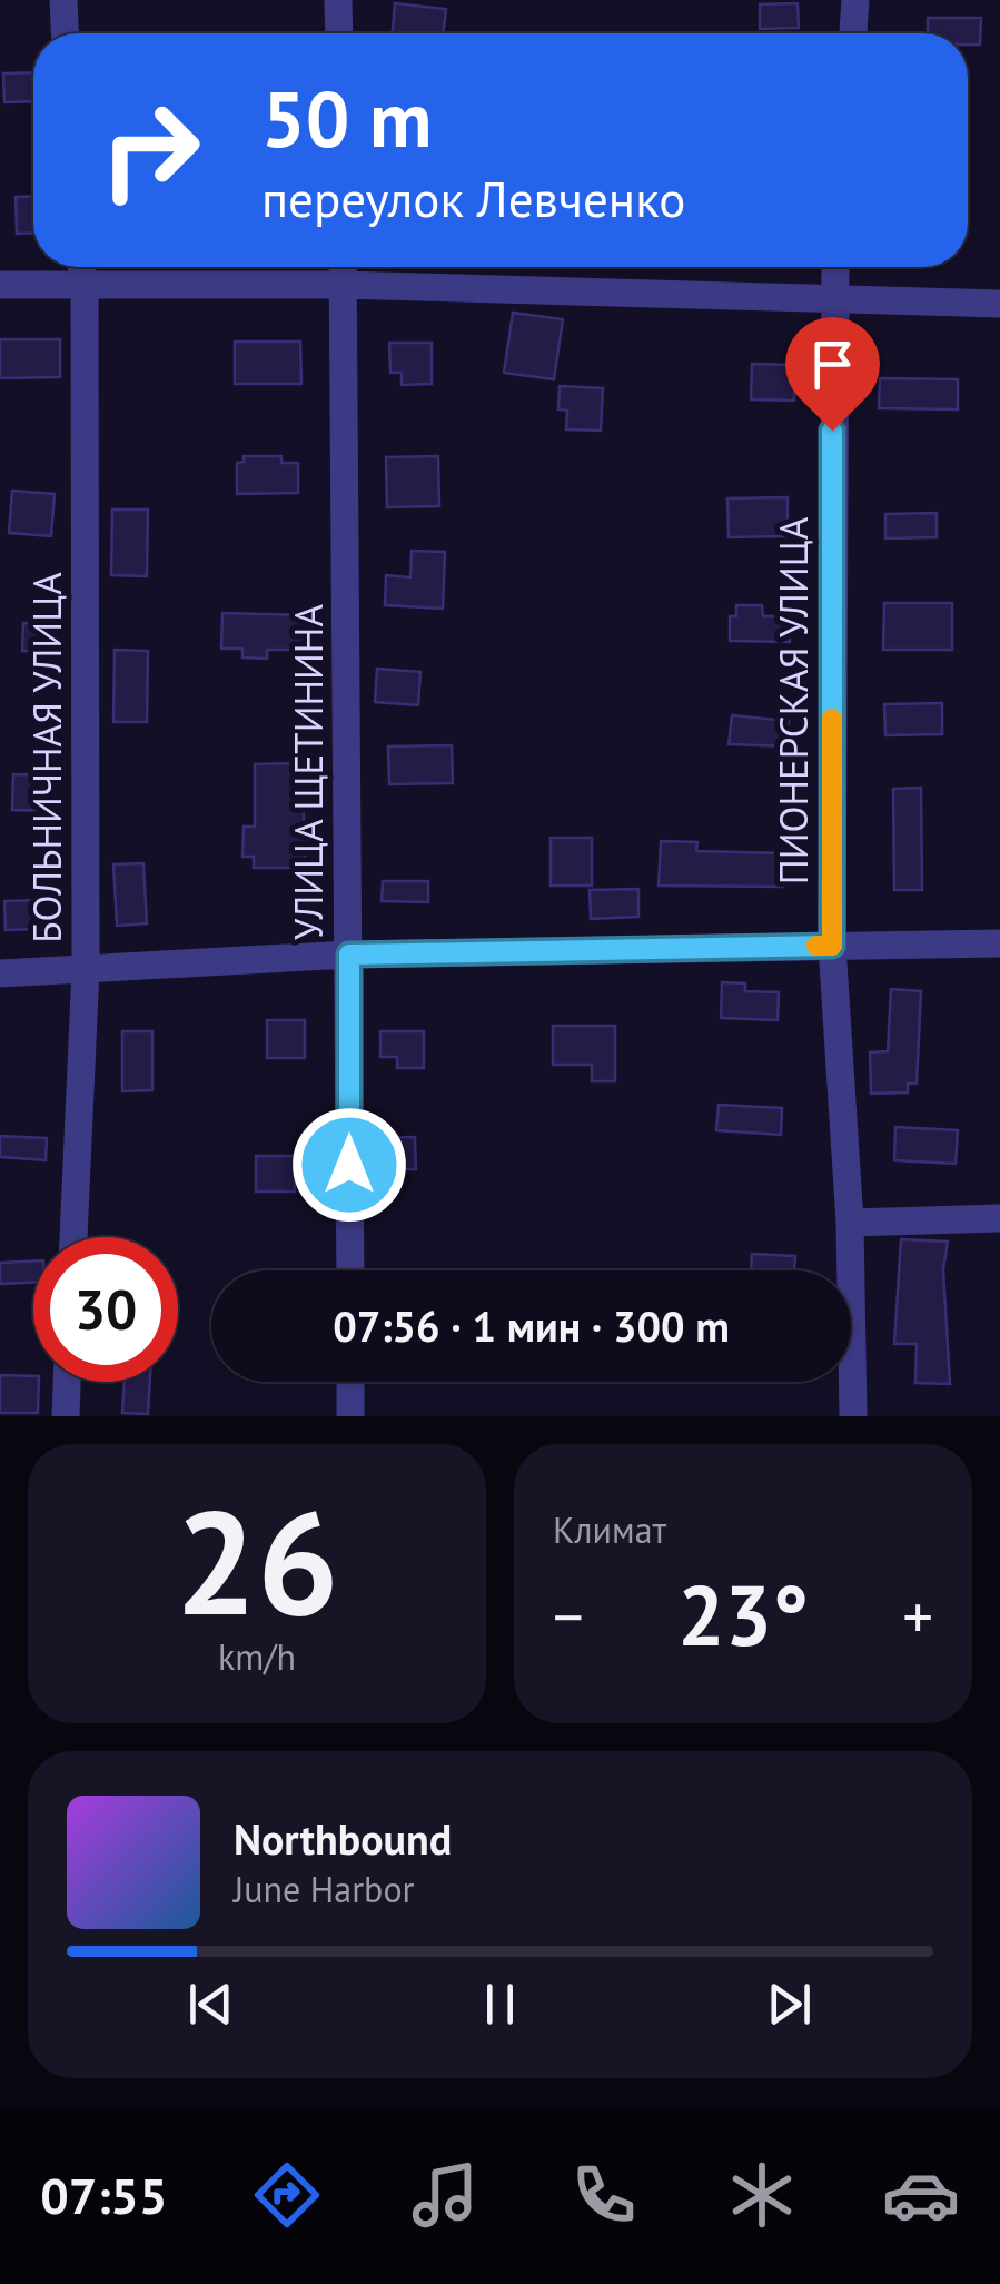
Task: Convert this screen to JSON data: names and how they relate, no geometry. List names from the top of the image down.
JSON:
{
  "streets": {
    "street": ["ПИОНЕРСКАЯ УЛИЦА", "БОЛЬНИЧНАЯ УЛИЦА", "УЛИЦА ЩЕТИНИНА"]
  },
  "page": {
    "turn": ["50 m", "переулок Левченко"],
    "limit": "30",
    "trip": "07:56 · 1 мин · 300 m",
    "tile": [
      ["26", "km/h"],
      "Климат"
    ],
    "heat": ["−", "23°", "+"],
    "song": ["Northbound", "June Harbor"],
    "tabs": "07:55"
  }
}
